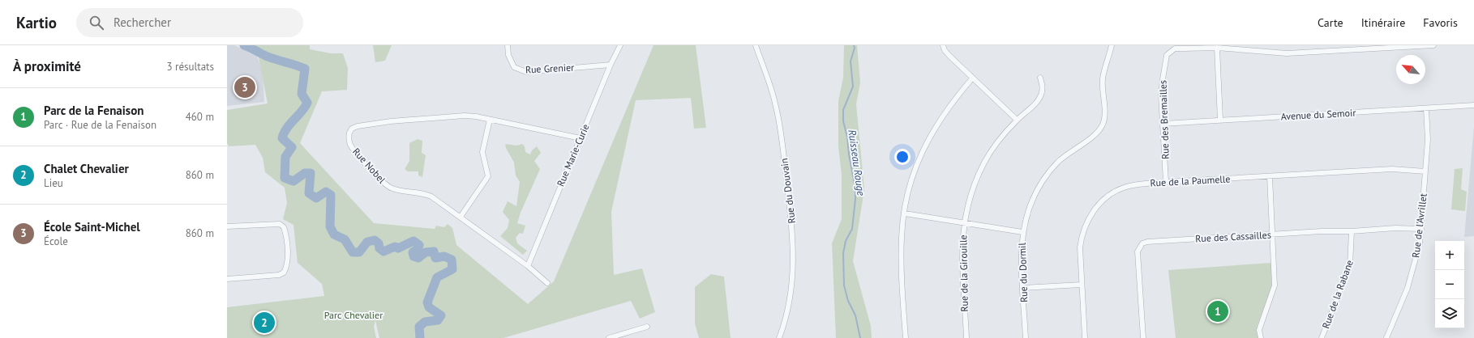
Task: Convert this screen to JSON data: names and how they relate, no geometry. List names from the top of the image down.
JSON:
{
  "streets": {
    "street": [
      "Rue Grenier",
      "Avenue du Semoir",
      "Rue des Bremailles",
      "Rue Marie-Curie",
      "Rue Nobel",
      "Rue de la Paumelle",
      "Rue du Douvain",
      "Rue de l'Avrillet",
      "Rue des Cassailles",
      "Rue du Dormil",
      "Rue de la Girouille",
      "Rue de la Rabane"
    ]
  },
  "crossings": [
    ["Rue Grenier", "Rue Marie-Curie"],
    ["Avenue du Semoir", "Rue des Bremailles"],
    ["Avenue du Semoir", "Rue de l'Avrillet"],
    ["Rue des Bremailles", "Rue de la Paumelle"],
    ["Rue Marie-Curie", "Rue Nobel"],
    ["Rue de la Paumelle", "Rue de l'Avrillet"],
    ["Rue de l'Avrillet", "Rue des Cassailles"],
    ["Rue des Cassailles", "Rue de la Rabane"]
  ],
  "water": ["Ruisseau Rouge"],
  "parks": ["Parc Chevalier"],
  "north": "top left",
  "page": {
    "header": "Kartio",
    "search": "Rechercher",
    "nav": ["Carte", "Itinéraire", "Favoris"],
    "heading": ["À proximité", "3 résultats"],
    "pins": ["3", "1", "2"],
    "list": [
      {
        "mark": "1",
        "name": "Parc de la Fenaison",
        "note": "Parc · Rue de la Fenaison",
        "value": "460 m"
      },
      {
        "mark": "2",
        "name": "Chalet Chevalier",
        "note": "Lieu",
        "value": "860 m"
      },
      {
        "mark": "3",
        "name": "École Saint-Michel",
        "note": "École",
        "value": "860 m"
      }
    ],
    "map_buttons": ["+", "−"]
  }
}
